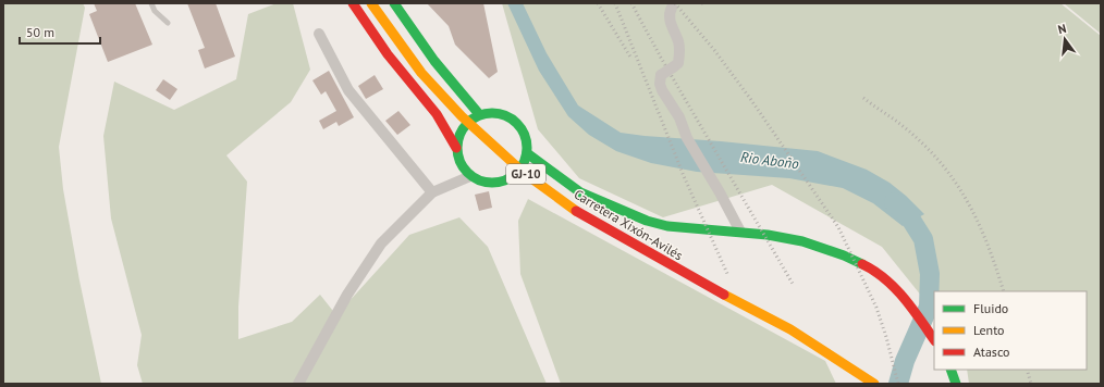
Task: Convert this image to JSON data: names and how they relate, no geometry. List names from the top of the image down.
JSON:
{
  "streets": {
    "main road": ["GJ-10", "Carretera Xixón-Avilés"]
  },
  "water": ["Rio Aboño"],
  "legend": ["Fluido", "Lento", "Atasco"],
  "scale_bar": "50 m",
  "north": "top"
}
